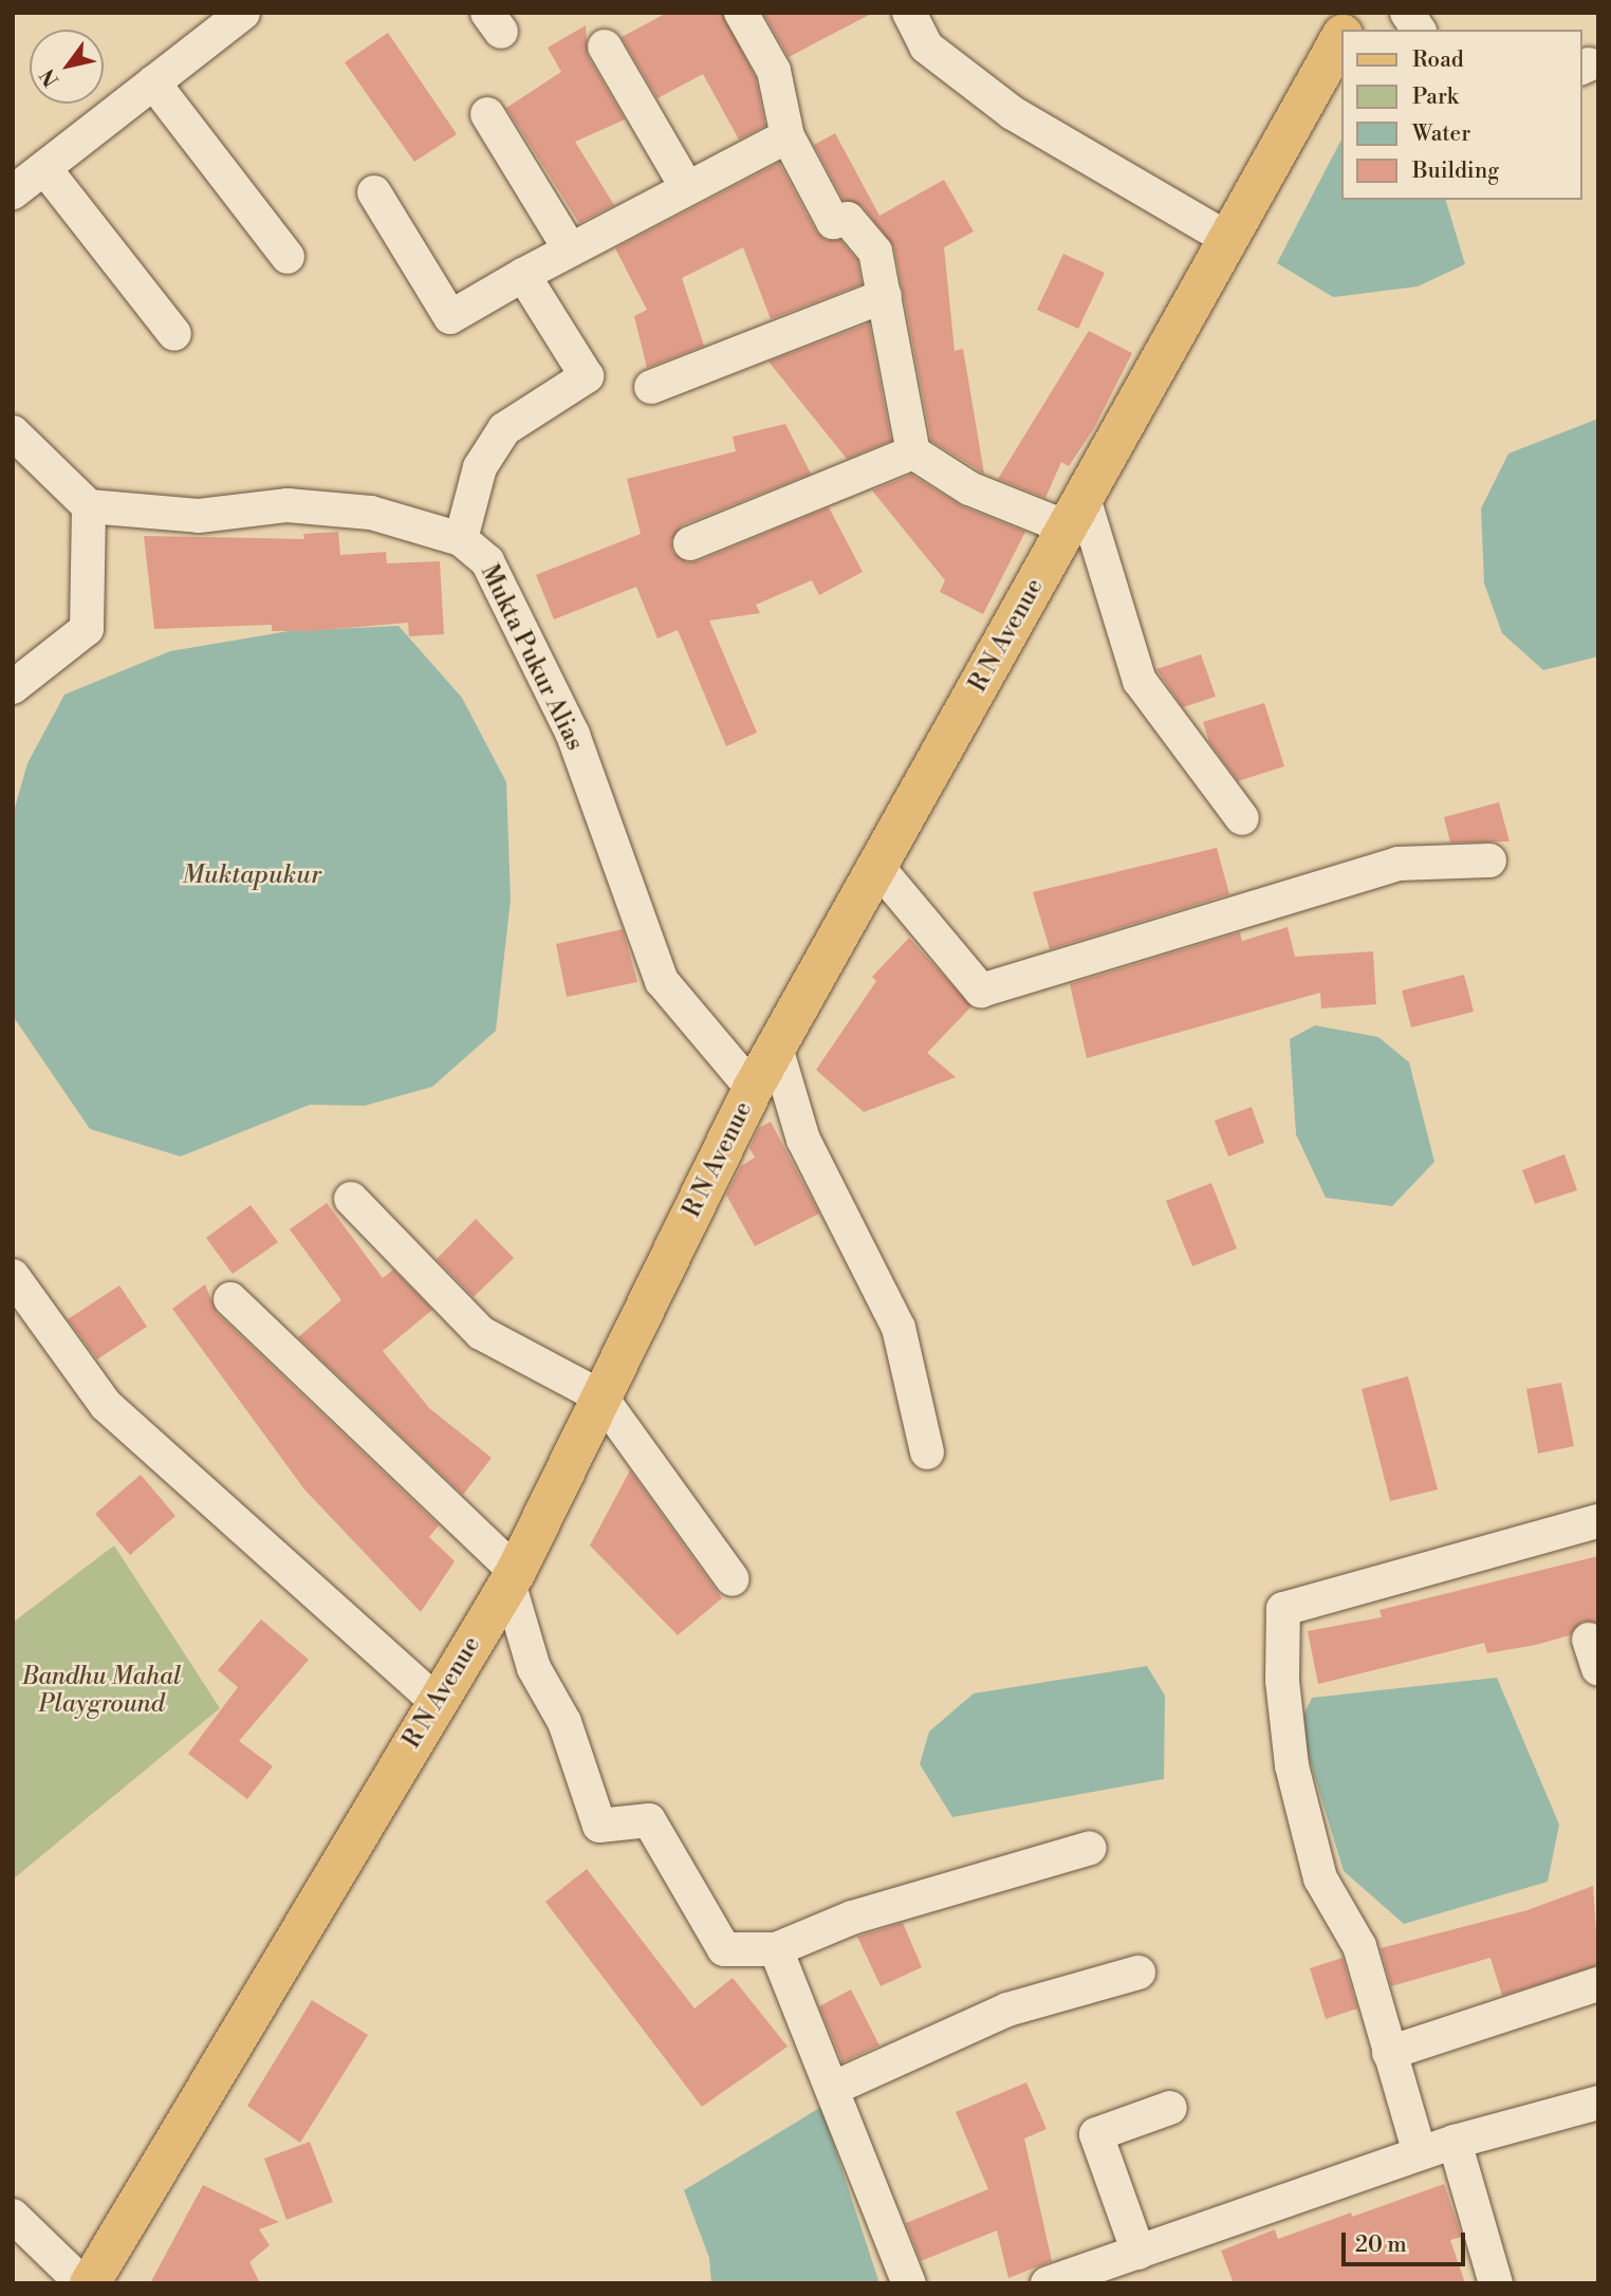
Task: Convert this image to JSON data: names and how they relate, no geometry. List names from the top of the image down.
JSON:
{
  "streets": {
    "main road": ["R N Avenue"],
    "street": ["Mukta Pukur Alias"]
  },
  "crossings": [
    ["R N Avenue", "Mukta Pukur Alias"]
  ],
  "water": ["Muktapukur"],
  "parks": ["Bandhu Mahal Playground"],
  "legend": [
    "Road",
    "Park",
    "Water",
    "Building"
  ],
  "scale_bar": "20 m",
  "north": "bottom left"
}
